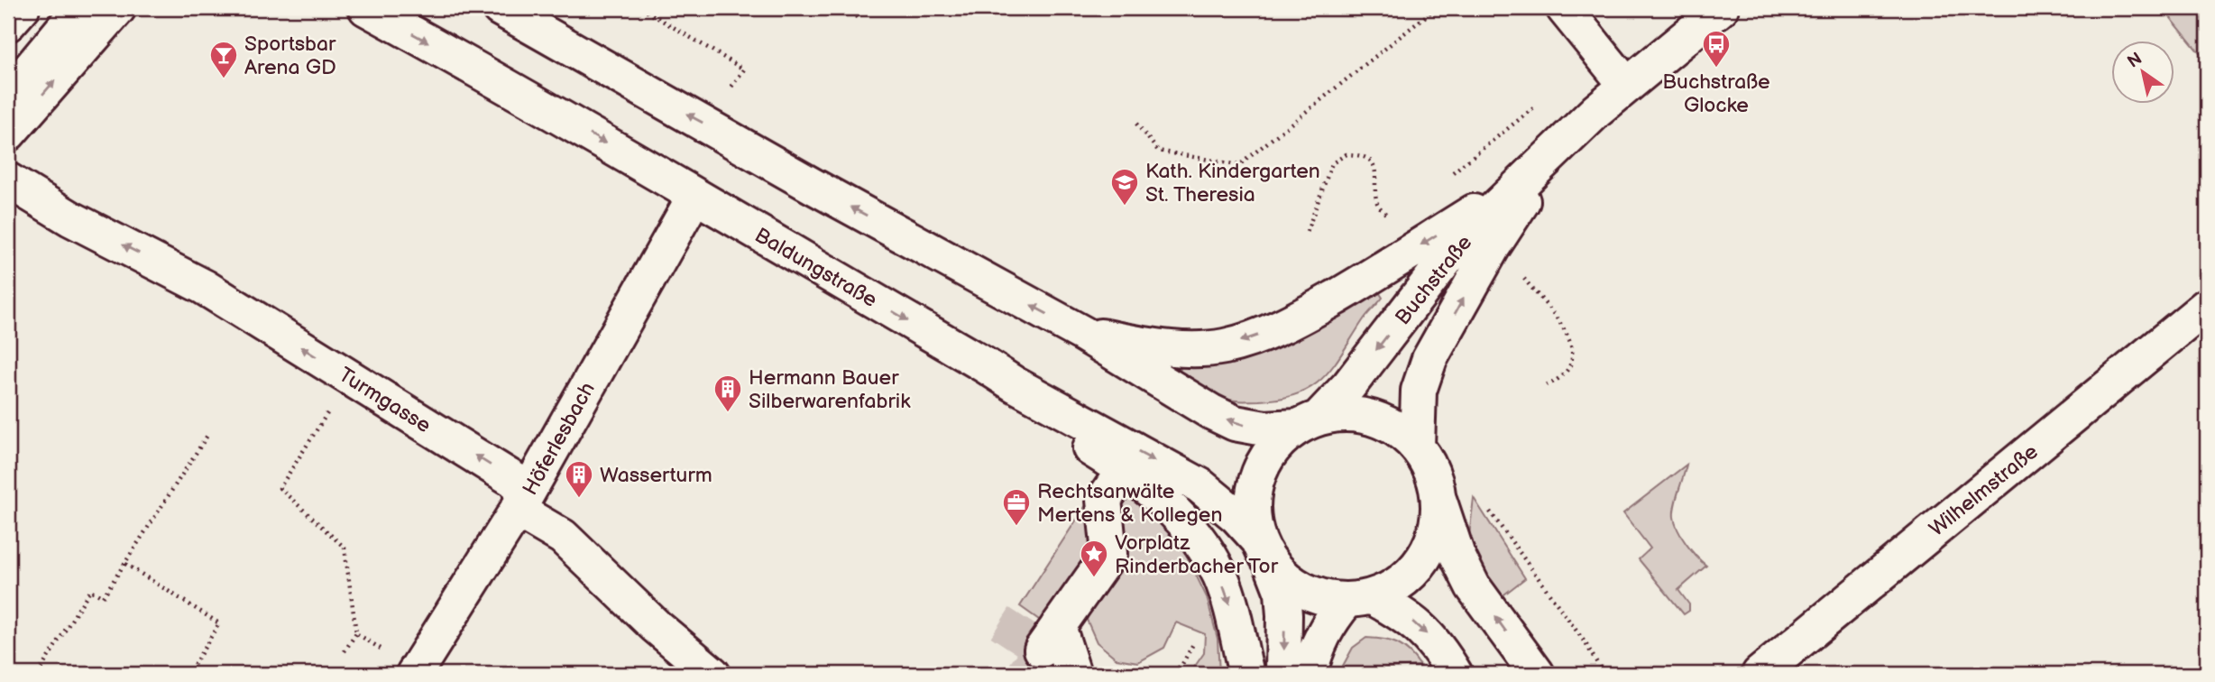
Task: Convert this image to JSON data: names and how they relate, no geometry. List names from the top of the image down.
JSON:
{
  "streets": {
    "street": [
      "Baldungstraße",
      "Buchstraße",
      "Turmgasse",
      "Höferlesbach",
      "Wilhelmstraße"
    ]
  },
  "crossings": [
    ["Baldungstraße", "Buchstraße"],
    ["Baldungstraße", "Höferlesbach"],
    ["Turmgasse", "Höferlesbach"]
  ],
  "one_way": ["Turmgasse"],
  "places": {
    "bus stop": ["Buchstraße Glocke"],
    "bar": ["Sportsbar Arena GD"],
    "school or university": ["Kath. Kindergarten St. Theresia"],
    "building": ["Hermann Bauer Silberwarenfabrik", "Wasserturm"],
    "office": ["Rechtsanwälte Mertens & Kollegen"],
    "place": ["Vorplatz Rinderbacher Tor"]
  },
  "north": "top left"
}
